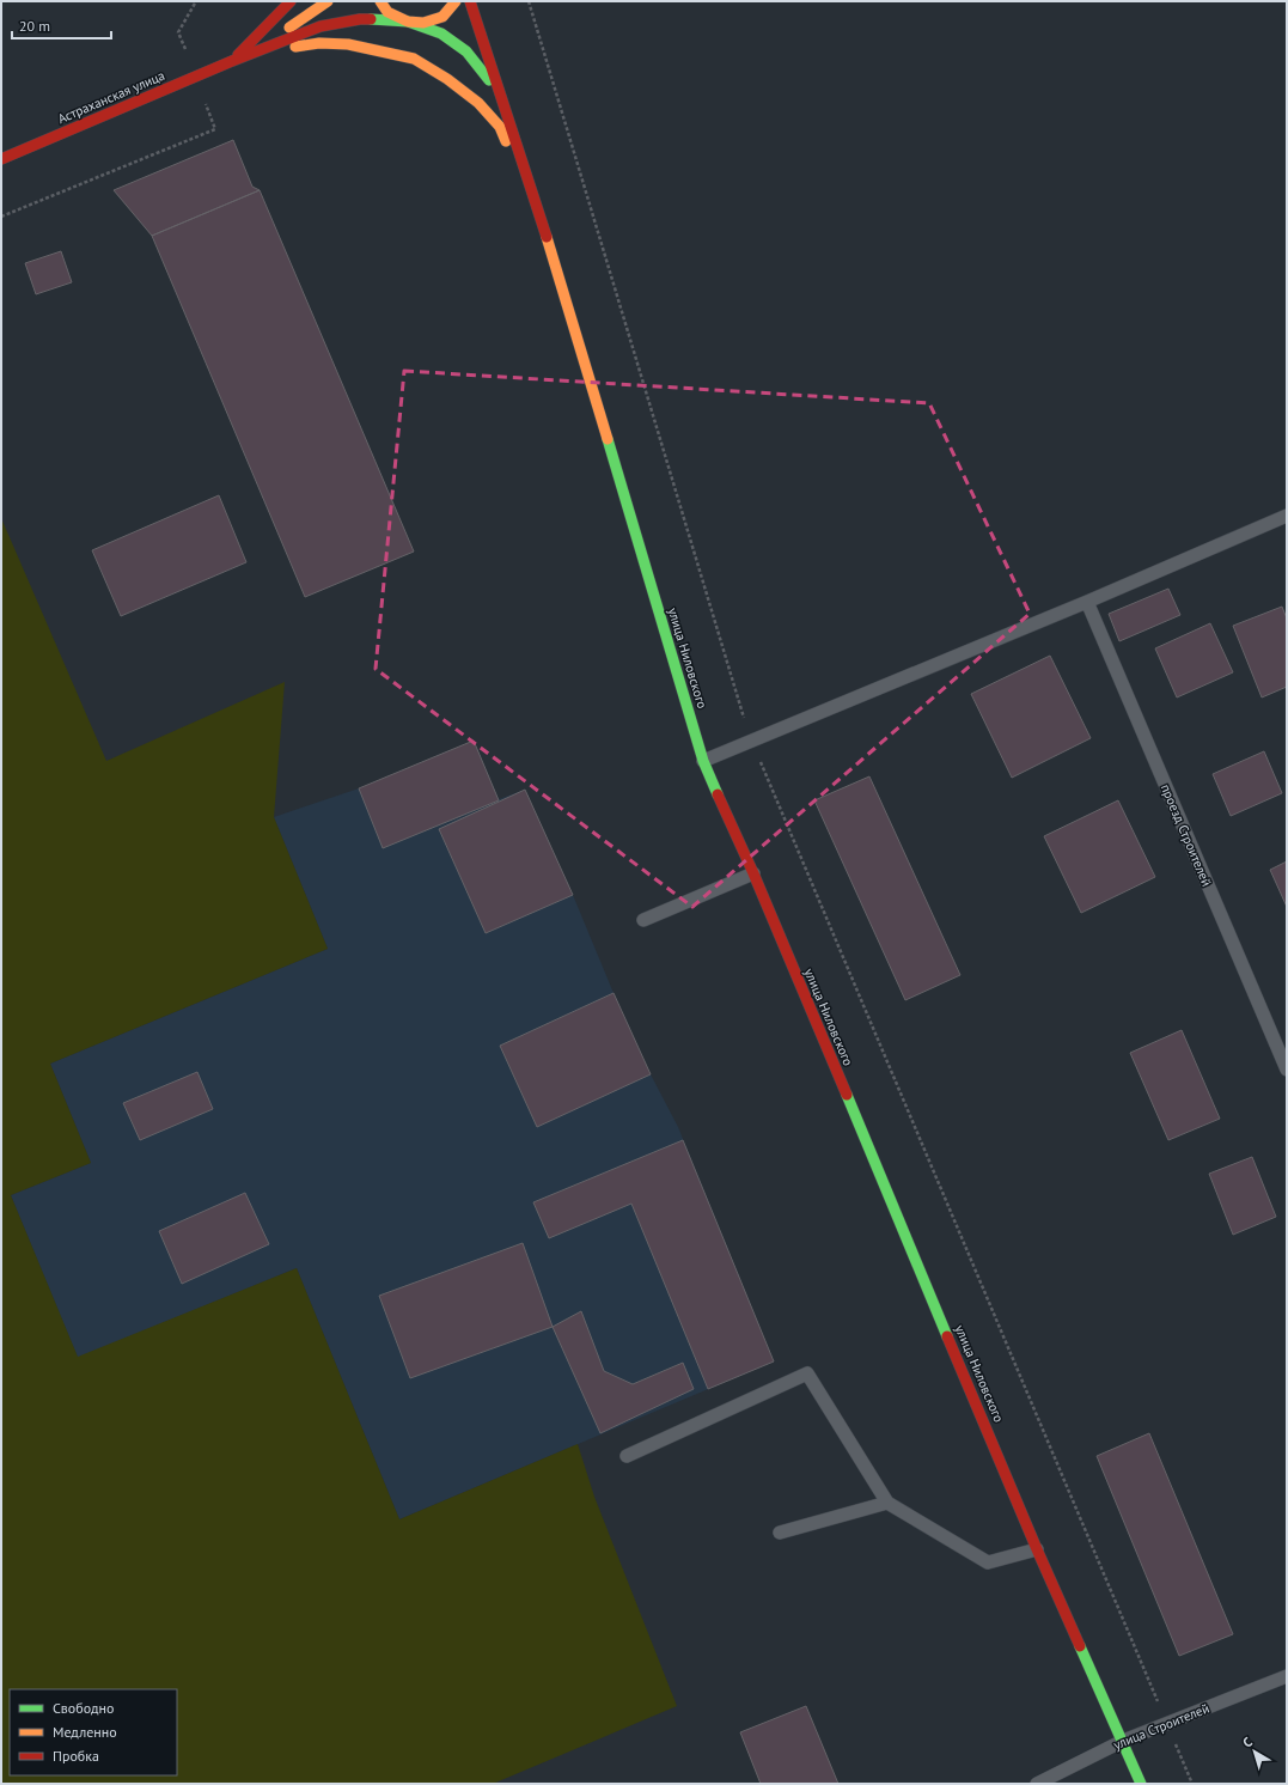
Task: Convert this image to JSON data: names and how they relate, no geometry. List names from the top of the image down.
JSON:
{
  "streets": {
    "street": ["Астраханская улица", "улица Ниловского"],
    "lane": ["проезд Строителей", "улица Строителей"]
  },
  "crossings": [
    ["улица Ниловского", "улица Строителей"]
  ],
  "legend": ["Свободно", "Медленно", "Пробка"],
  "scale_bar": "20 m",
  "north": "top left"
}
